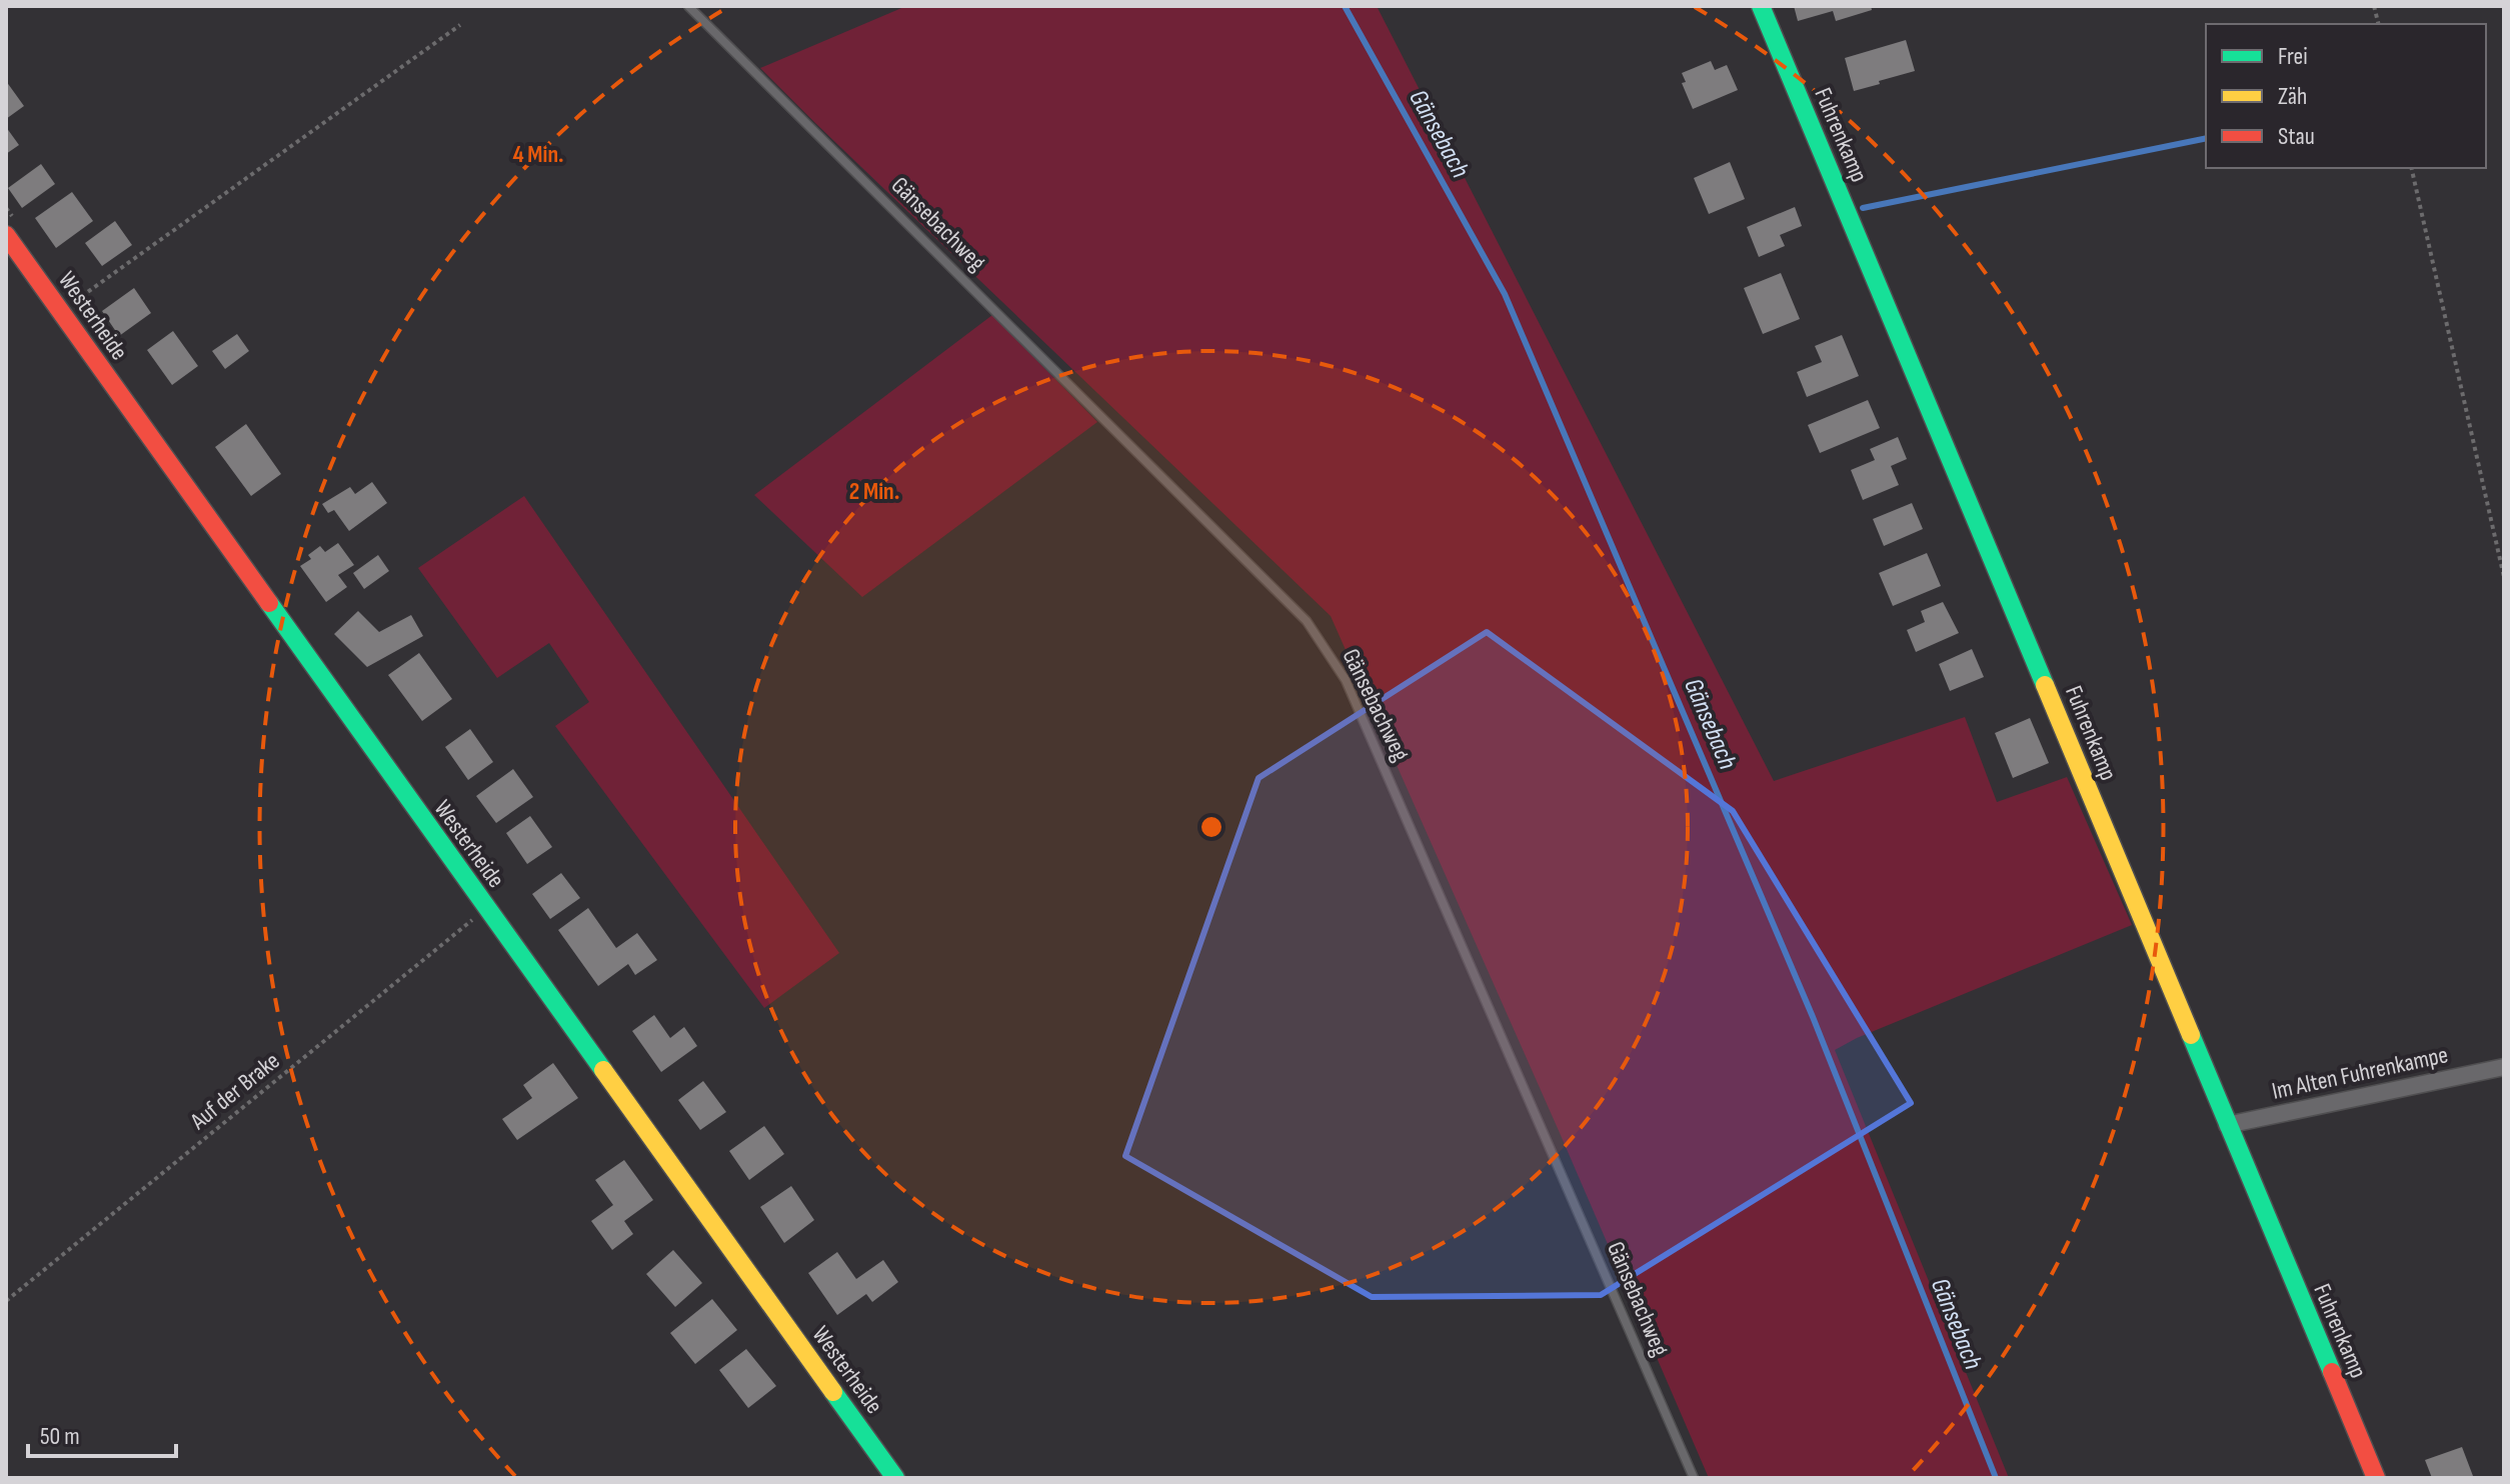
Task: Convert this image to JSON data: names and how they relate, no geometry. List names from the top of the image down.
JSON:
{
  "streets": {
    "street": ["Fuhrenkamp", "Westerheide", "Im Alten Fuhrenkampe"],
    "lane": ["Gänsebachweg"],
    "path": ["Auf der Brake"]
  },
  "crossings": [
    ["Fuhrenkamp", "Im Alten Fuhrenkampe"],
    ["Westerheide", "Auf der Brake"]
  ],
  "water": ["Gänsebach"],
  "legend": ["Frei", "Zäh", "Stau"],
  "scale_bar": "50 m",
  "rings": ["4 Min.", "2 Min."]
}
